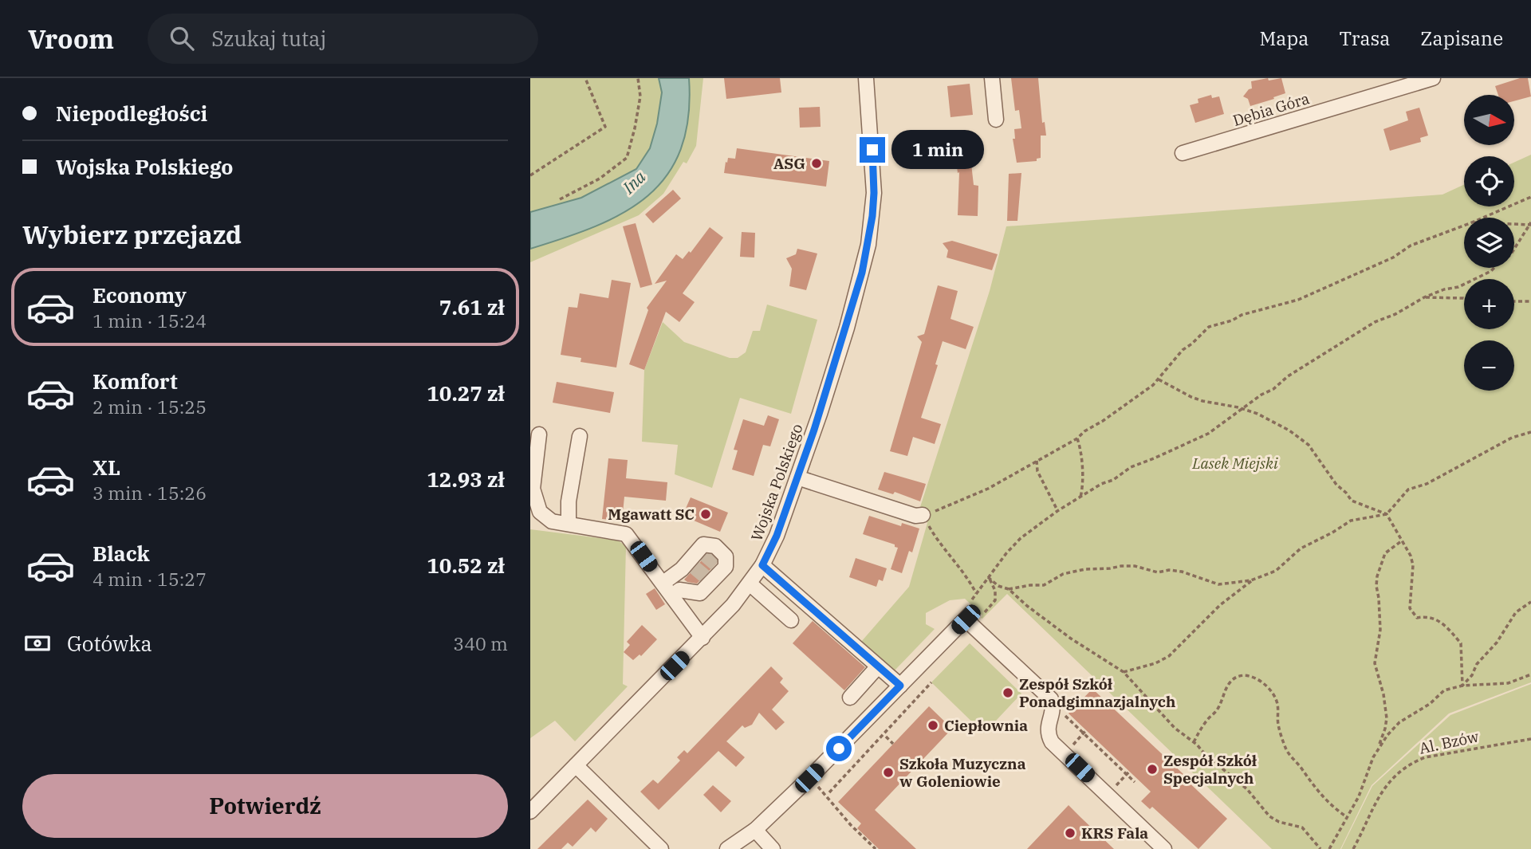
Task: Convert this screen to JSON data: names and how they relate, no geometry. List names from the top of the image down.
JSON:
{
  "streets": {
    "street": ["Dębia Góra", "Wojska Polskiego"],
    "path": ["Al. Bzów"]
  },
  "water": ["Ina"],
  "parks": ["Lasek Miejski"],
  "places": [
    "ASG",
    "Mgawatt SC",
    "Zespół Szkół Ponadgimnazjalnych",
    "Ciepłownia",
    "Zespół Szkół Specjalnych",
    "Szkoła Muzyczna w Goleniowie",
    "KRS Fala"
  ],
  "north": "right",
  "page": {
    "header": "Vroom",
    "search": "Szukaj tutaj",
    "nav": ["Mapa", "Trasa", "Zapisane"],
    "banner": ["Niepodległości", "Wojska Polskiego"],
    "map_buttons": ["+", "−"],
    "bubble": "1 min",
    "heading": "Wybierz przejazd",
    "list": [
      {
        "name": "Economy",
        "note": "1 min · 15:24",
        "value": "7.61 zł"
      },
      {
        "name": "Komfort",
        "note": "2 min · 15:25",
        "value": "10.27 zł"
      },
      {
        "name": "XL",
        "note": "3 min · 15:26",
        "value": "12.93 zł"
      },
      {
        "name": "Black",
        "note": "4 min · 15:27",
        "value": "10.52 zł"
      }
    ],
    "pay": ["Gotówka", "340 m"],
    "buttons": "Potwierdź"
  }
}
